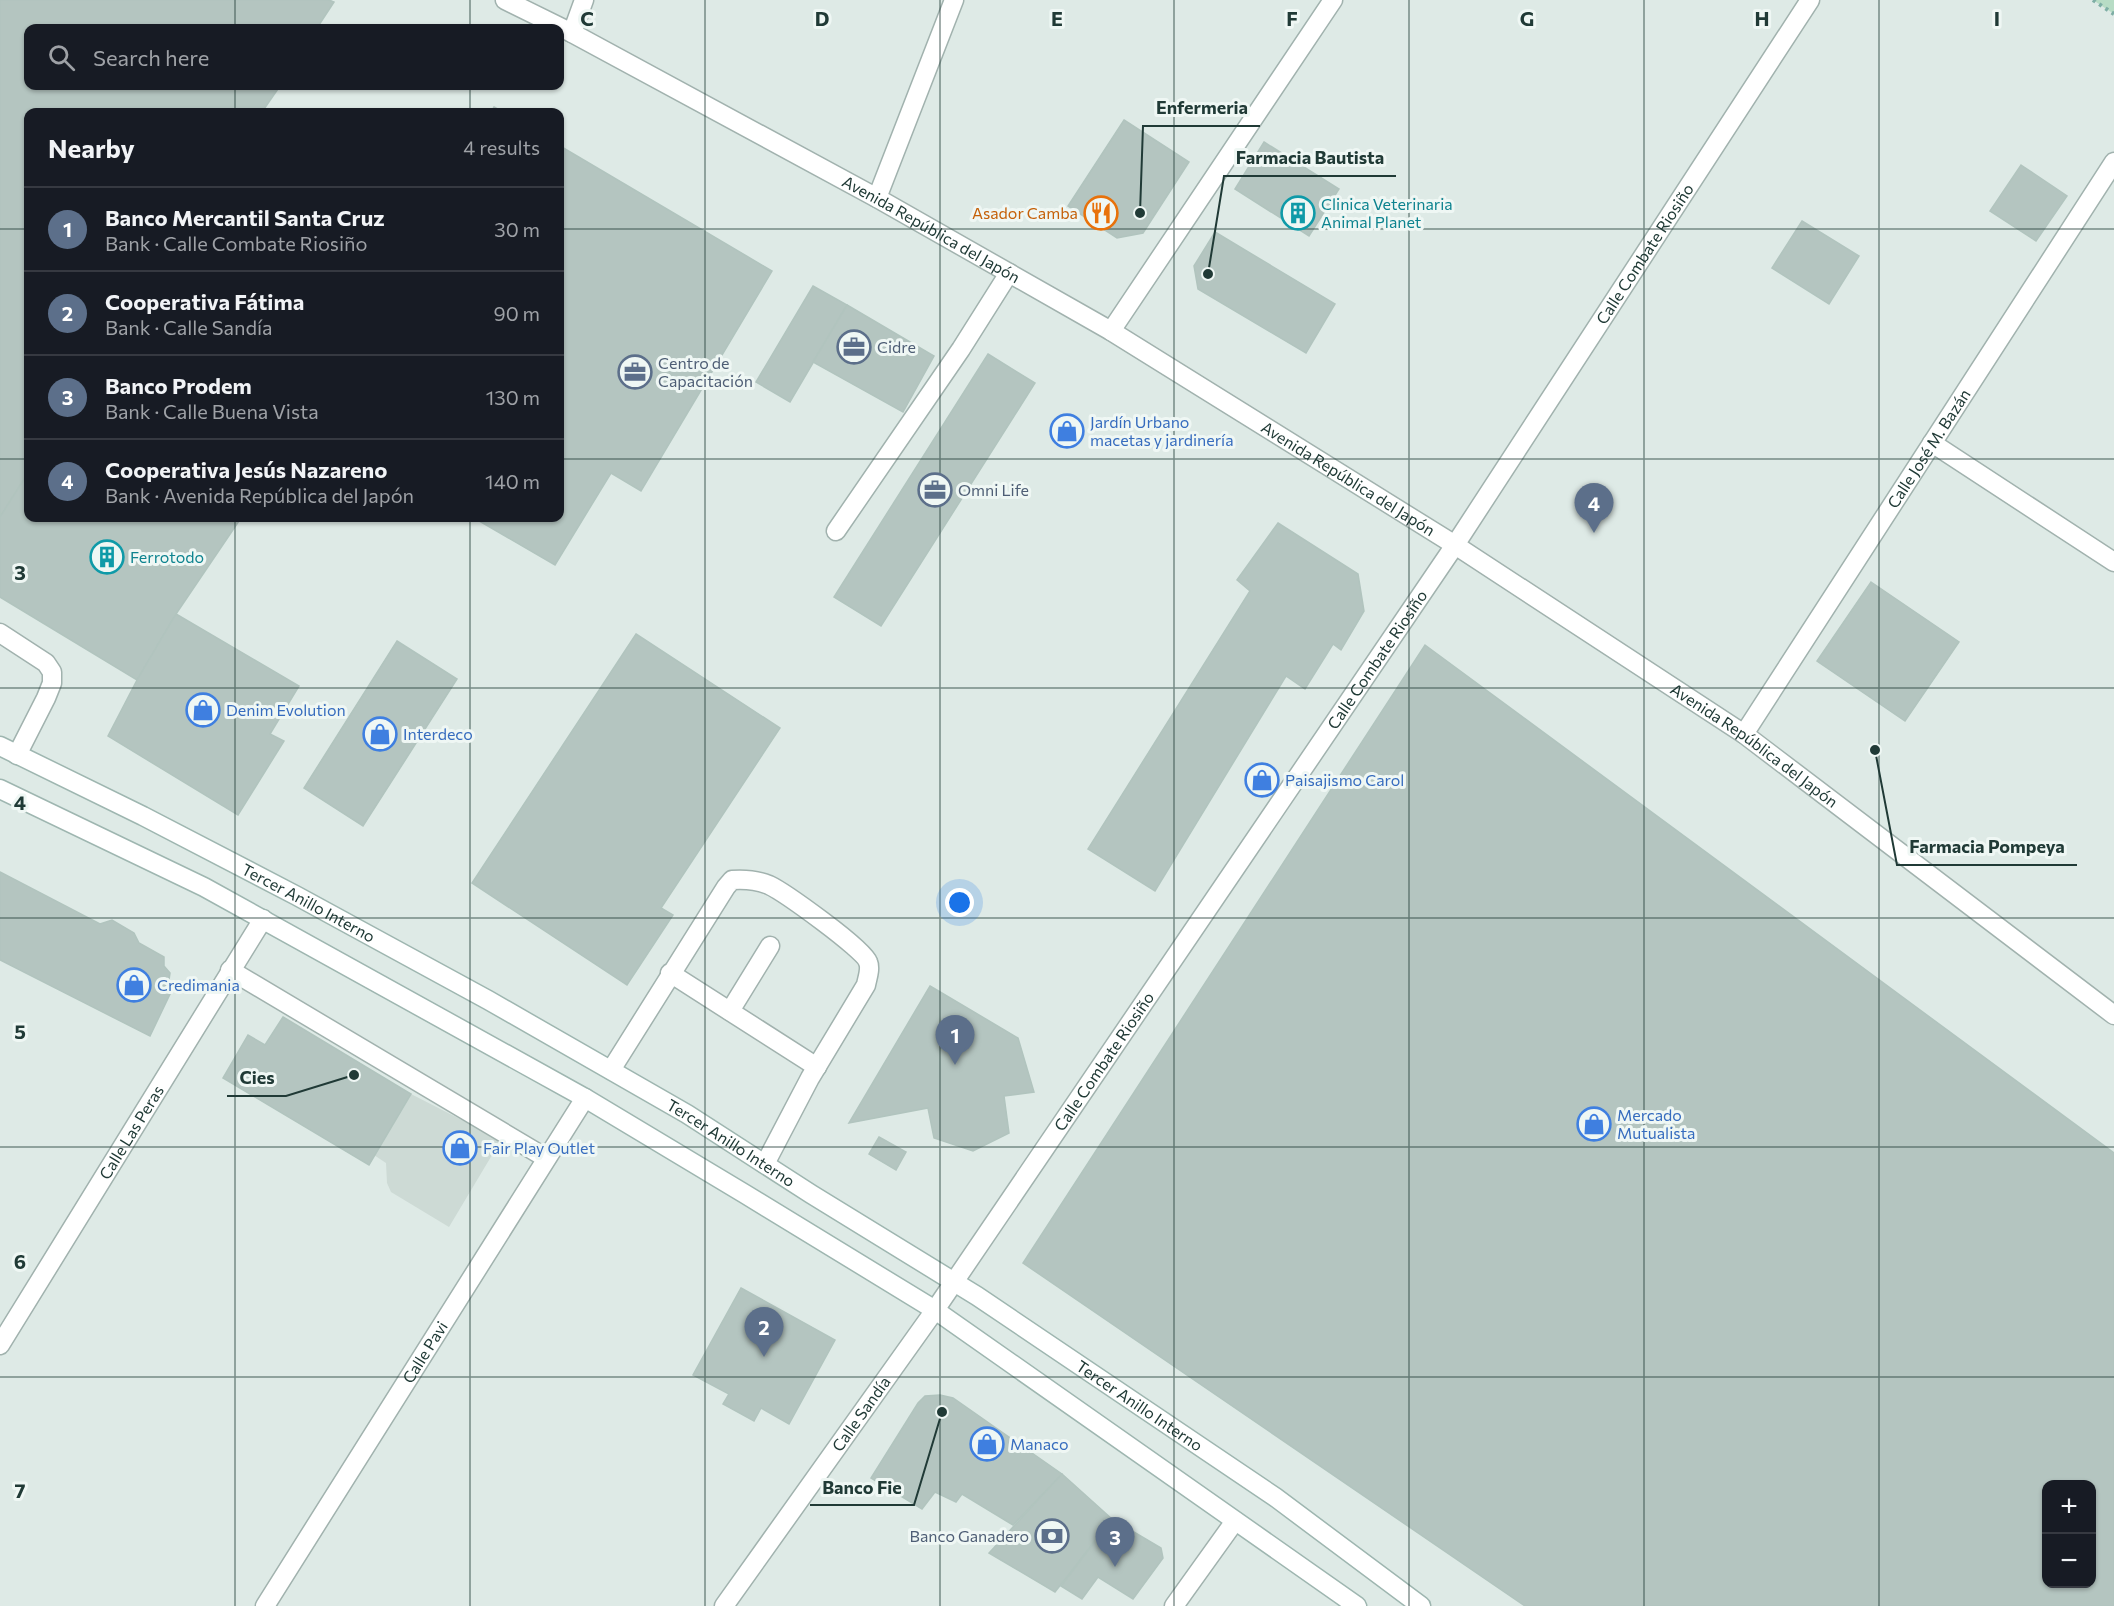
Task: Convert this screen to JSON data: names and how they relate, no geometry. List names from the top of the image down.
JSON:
{
  "streets": {
    "street": [
      "Avenida República del Japón",
      "Calle Combate Riosiño",
      "Calle José M. Bazán",
      "Tercer Anillo Interno",
      "Calle Las Peras",
      "Calle Pavi",
      "Calle Sandía"
    ]
  },
  "crossings": [
    ["Avenida República del Japón", "Calle Combate Riosiño"],
    ["Avenida República del Japón", "Calle José M. Bazán"],
    ["Calle Combate Riosiño", "Tercer Anillo Interno"],
    ["Calle Combate Riosiño", "Calle Sandía"]
  ],
  "places": {
    "restaurant": ["Asador Camba"],
    "other": [
      "Enfermeria",
      "Farmacia Bautista",
      "Farmacia Pompeya",
      "Cies",
      "Banco Fie"
    ],
    "building": ["Clinica Veterinaria Animal Planet", "Ferrotodo"],
    "office": ["Cidre", "Centro de Capacitación", "Omni Life"],
    "shop": [
      "Jardín Urbano macetas y jardinería",
      "Denim Evolution",
      "Interdeco",
      "Paisajismo Carol",
      "Credimania",
      "Mercado Mutualista",
      "Fair Play Outlet",
      "Manaco"
    ],
    "bank": ["Banco Ganadero"]
  },
  "page": {
    "search": "Search here",
    "heading": ["Nearby", "4 results"],
    "list": [
      {
        "mark": "1",
        "name": "Banco Mercantil Santa Cruz",
        "note": "Bank · Calle Combate Riosiño",
        "value": "30 m"
      },
      {
        "mark": "2",
        "name": "Cooperativa Fátima",
        "note": "Bank · Calle Sandía",
        "value": "90 m"
      },
      {
        "mark": "3",
        "name": "Banco Prodem",
        "note": "Bank · Calle Buena Vista",
        "value": "130 m"
      },
      {
        "mark": "4",
        "name": "Cooperativa Jesús Nazareno",
        "note": "Bank · Avenida República del Japón",
        "value": "140 m"
      }
    ],
    "pins": [
      "4",
      "1",
      "2",
      "3"
    ],
    "map_buttons": ["+", "−"]
  },
  "grid": {
    "columns": [
      "C",
      "D",
      "E",
      "F",
      "G",
      "H",
      "I"
    ],
    "rows": [
      "3",
      "4",
      "5",
      "6",
      "7"
    ]
  }
}
